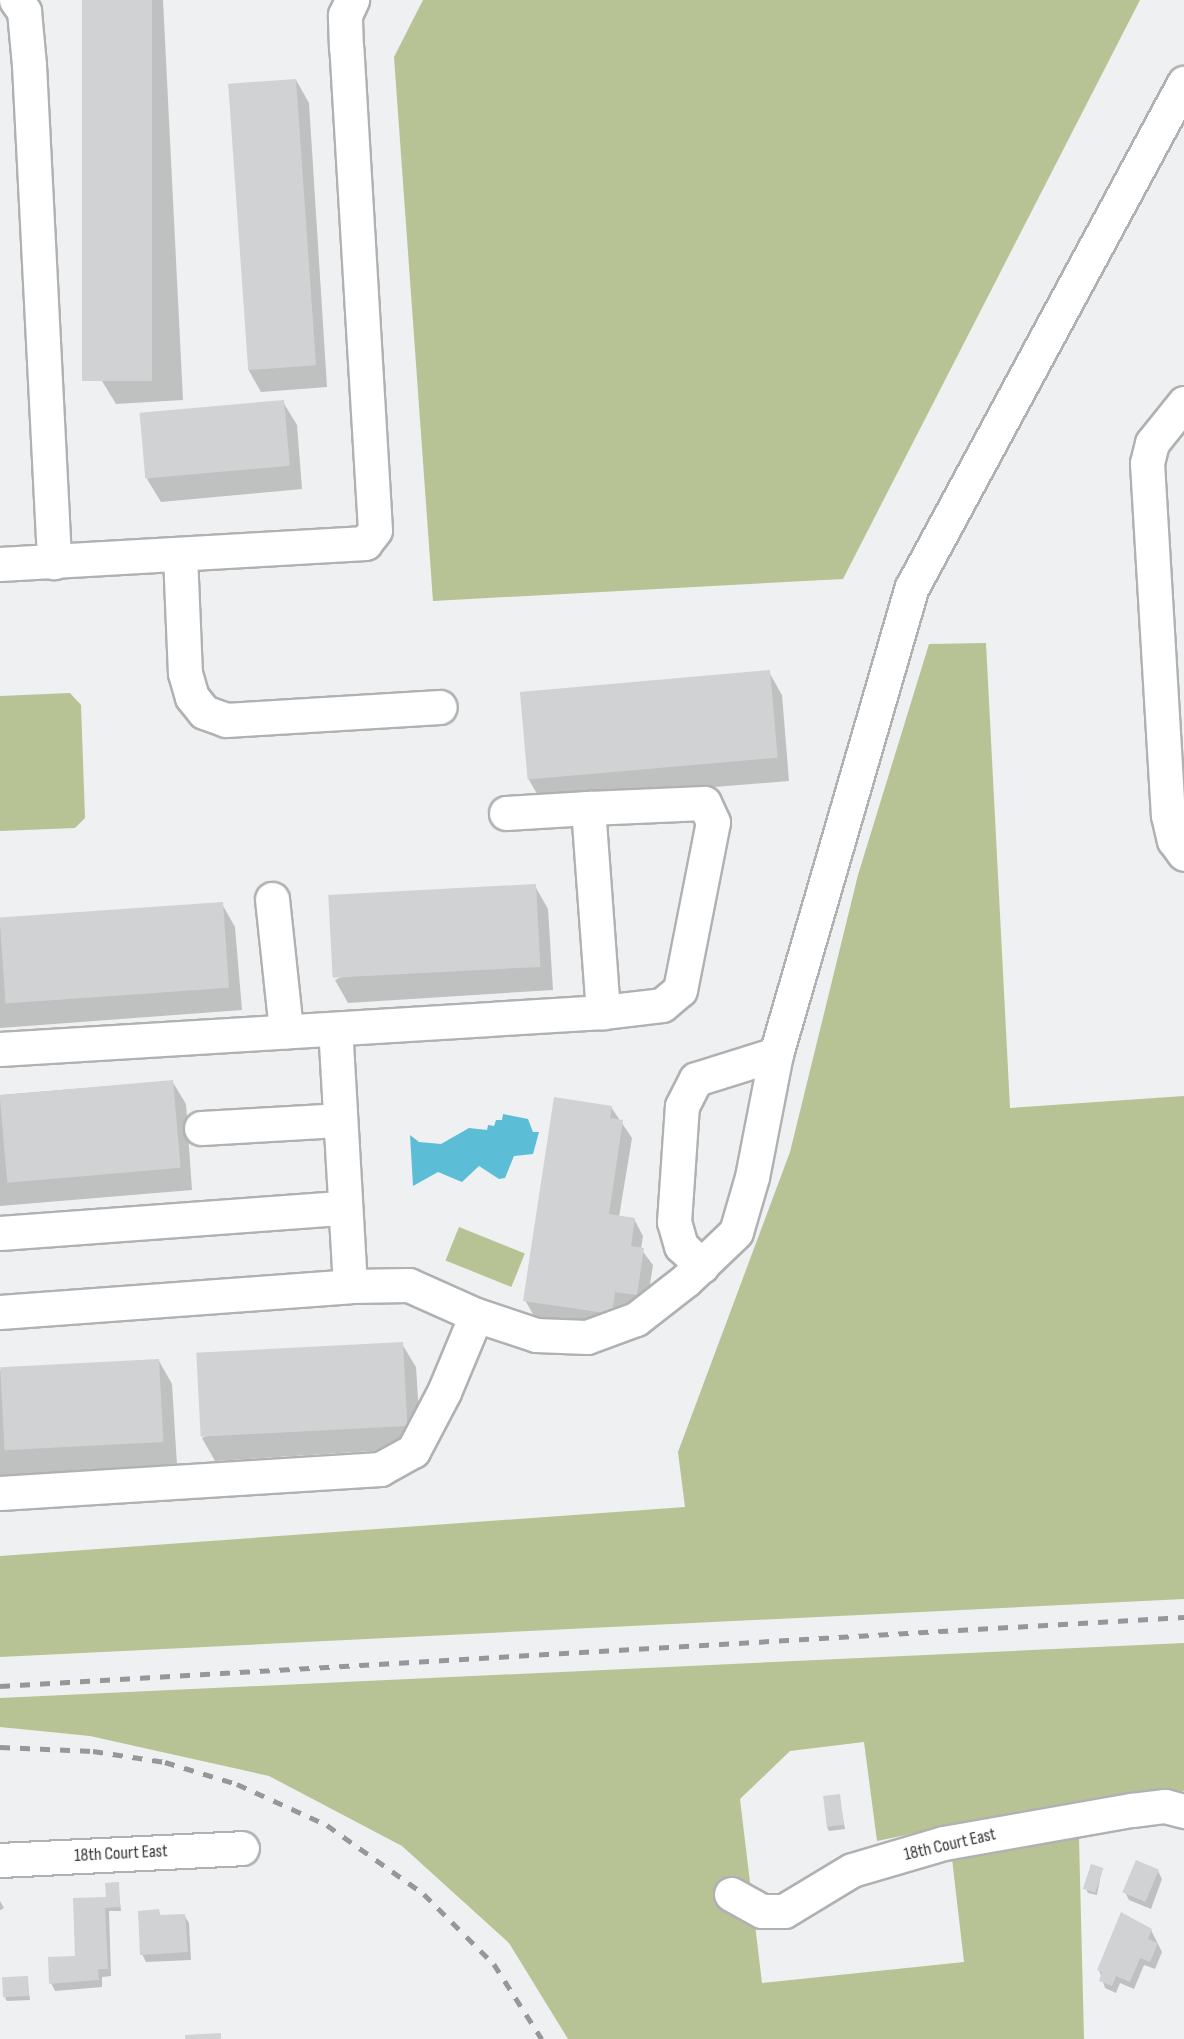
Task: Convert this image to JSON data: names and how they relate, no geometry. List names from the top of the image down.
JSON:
{
  "streets": {
    "street": ["18th Court East"]
  }
}
